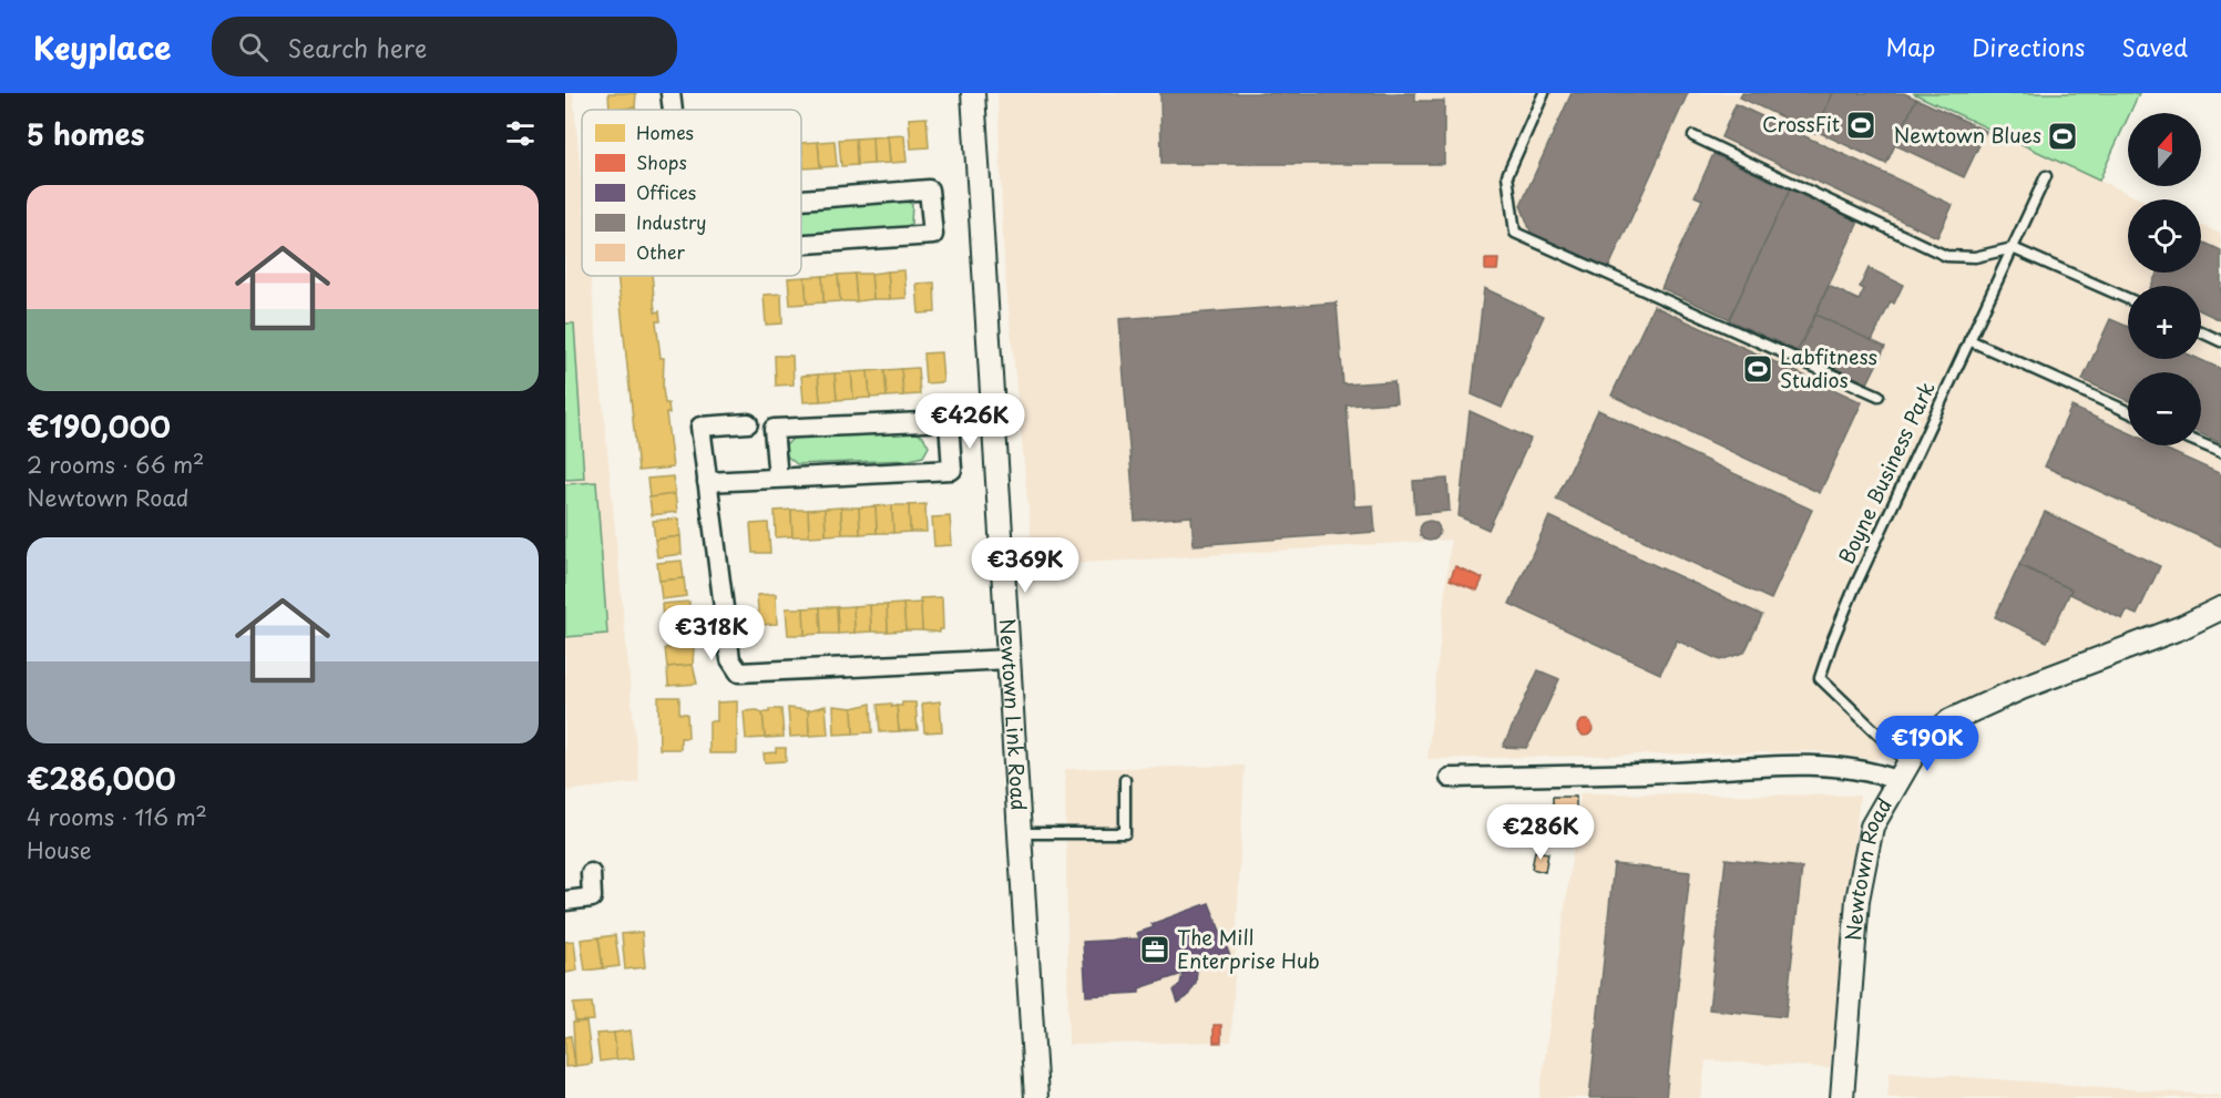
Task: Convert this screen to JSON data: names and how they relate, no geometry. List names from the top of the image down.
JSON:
{
  "streets": {
    "street": ["Newtown Link Road", "Newtown Road"],
    "lane": ["Boyne Business Park"]
  },
  "crossings": [
    ["Boyne Business Park", "Newtown Road"]
  ],
  "places": {
    "sports": ["CrossFit", "Newtown Blues", "Labfitness Studios"],
    "office": ["The Mill Enterprise Hub"]
  },
  "legend": [
    "Homes",
    "Shops",
    "Offices",
    "Industry",
    "Other"
  ],
  "north": "top",
  "page": {
    "header": "Keyplace",
    "search": "Search here",
    "nav": ["Map", "Directions", "Saved"],
    "heading": "5 homes",
    "map_buttons": ["+", "−"],
    "list": [
      {
        "name": "€190,000",
        "note": "2 rooms · 66 m² · Newtown Road"
      },
      {
        "name": "€286,000",
        "note": "4 rooms · 116 m² · House"
      }
    ],
    "price": [
      "€426K",
      "€369K",
      "€318K",
      "€190K",
      "€286K"
    ]
  }
}
